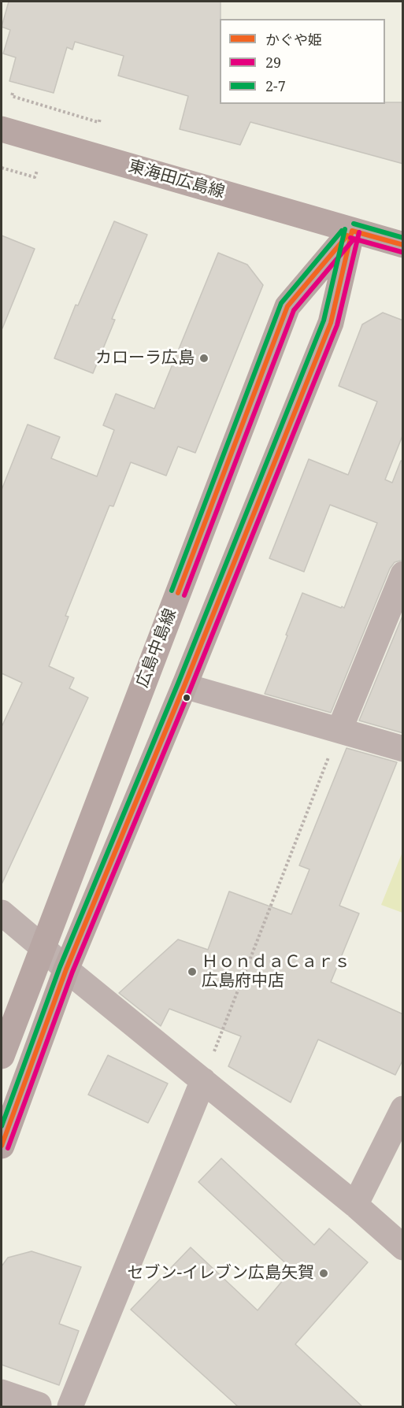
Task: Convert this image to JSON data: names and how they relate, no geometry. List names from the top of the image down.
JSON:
{
  "streets": {
    "main road": ["東海田広島線", "広島中島線"]
  },
  "crossings": [
    ["東海田広島線", "広島中島線"]
  ],
  "places": ["カローラ広島", "ＨｏｎｄａＣａｒｓ 広島府中店", "セブン-イレブン広島矢賀"],
  "lines": ["transit line 2-7", "transit line かぐや姫", "transit line 29"],
  "legend": ["かぐや姫", "29", "2-7"]
}
